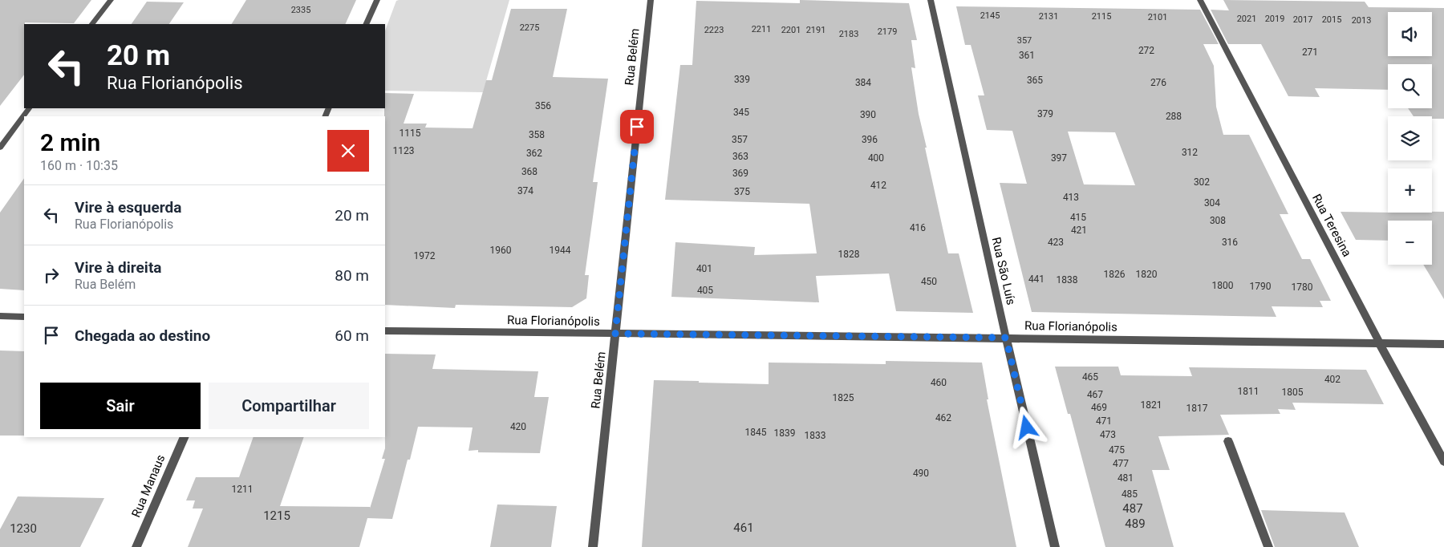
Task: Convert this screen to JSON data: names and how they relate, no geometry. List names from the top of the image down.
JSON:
{
  "streets": {
    "street": [
      "Rua Belém",
      "Rua Teresina",
      "Rua São Luís",
      "Rua Florianópolis",
      "Rua Manaus"
    ]
  },
  "crossings": [
    ["Rua Belém", "Rua Florianópolis"],
    ["Rua Teresina", "Rua Florianópolis"],
    ["Rua São Luís", "Rua Florianópolis"]
  ],
  "house_numbers": [
    "2335",
    "2145",
    "2131",
    "2115",
    "2101",
    "2021",
    "2019",
    "2017",
    "2015",
    "2013",
    "2275",
    "2211",
    "2223",
    "2201",
    "2191",
    "2179",
    "2183",
    "357",
    "272",
    "271",
    "361",
    "339",
    "365",
    "384",
    "276",
    "356",
    "345",
    "379",
    "390",
    "288",
    "1115",
    "358",
    "357",
    "396",
    "1123",
    "312",
    "362",
    "363",
    "400",
    "397",
    "368",
    "369",
    "302",
    "412",
    "374",
    "375",
    "413",
    "304",
    "415",
    "308",
    "416",
    "421",
    "423",
    "316",
    "1960",
    "1944",
    "1828",
    "1972",
    "401",
    "1826",
    "1820",
    "441",
    "1838",
    "450",
    "1800",
    "1790",
    "1780",
    "405",
    "465",
    "402",
    "460",
    "1811",
    "1805",
    "467",
    "1825",
    "1821",
    "469",
    "1817",
    "462",
    "471",
    "420",
    "1845",
    "1839",
    "473",
    "1833",
    "475",
    "477",
    "490",
    "481",
    "1211",
    "485",
    "487",
    "1215",
    "489",
    "461",
    "1230"
  ],
  "page": {
    "map_buttons": ["+", "−"],
    "turn": ["20 m", "Rua Florianópolis"],
    "heading": ["2 min", "160 m · 10:35"],
    "list": [
      {
        "name": "Vire à esquerda",
        "note": "Rua Florianópolis",
        "value": "20 m"
      },
      {
        "name": "Vire à direita",
        "note": "Rua Belém",
        "value": "80 m"
      },
      {
        "name": "Chegada ao destino",
        "value": "60 m"
      }
    ],
    "buttons": ["Sair", "Compartilhar"]
  }
}
